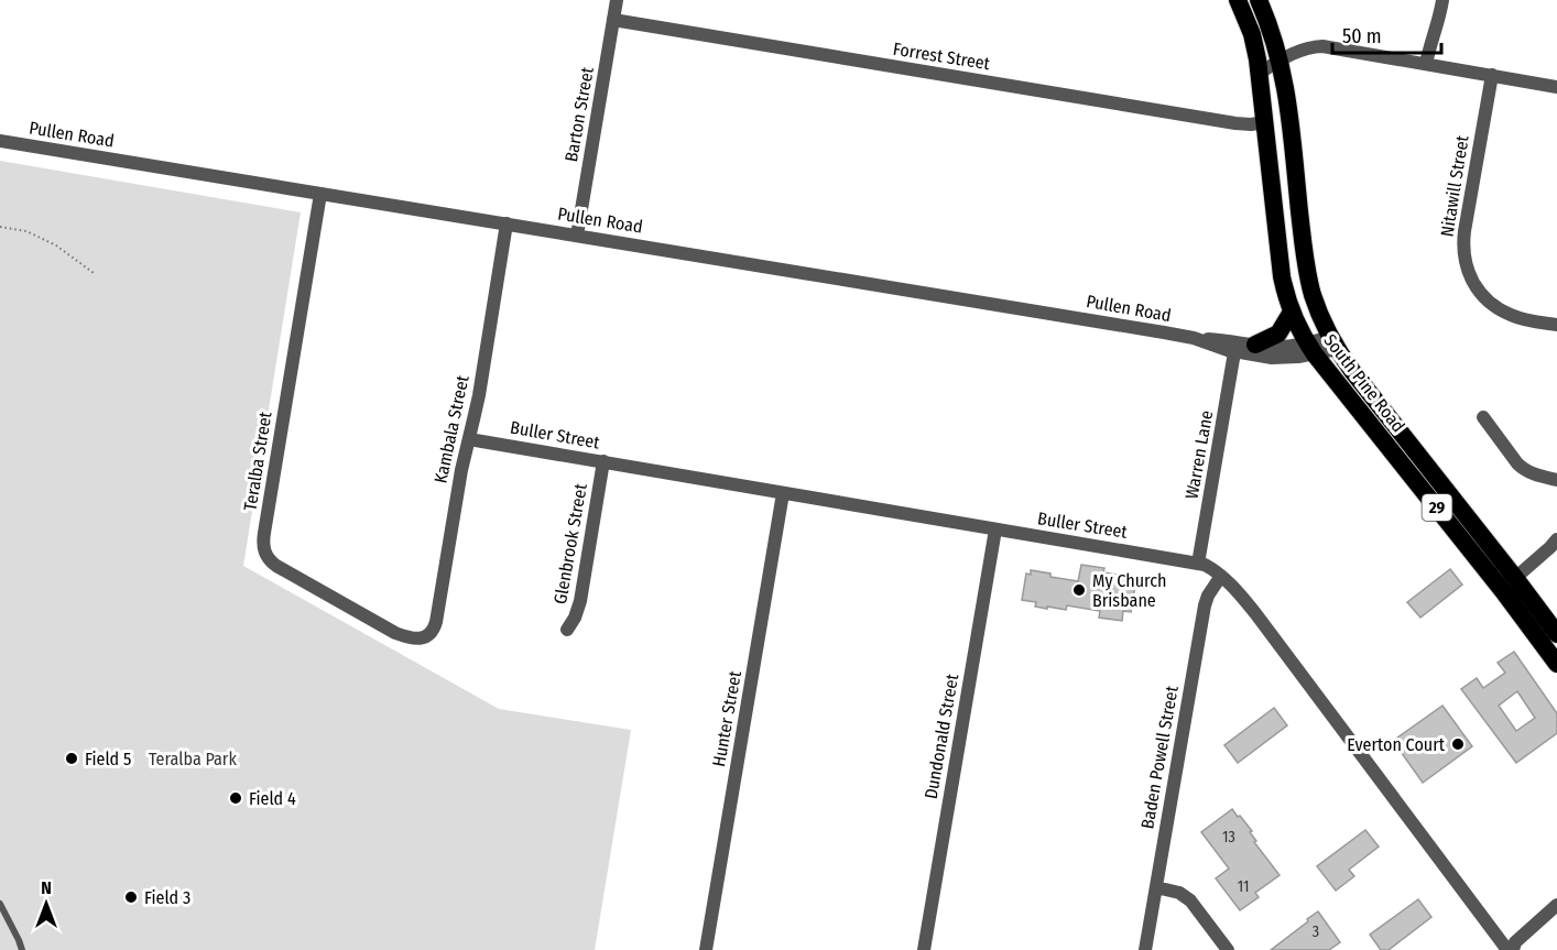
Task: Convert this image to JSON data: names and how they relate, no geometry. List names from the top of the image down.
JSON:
{
  "streets": {
    "highway": ["South Pine Road", "29"],
    "street": [
      "Forrest Street",
      "Barton Street",
      "Pullen Road",
      "Nitawill Street",
      "Kambala Street",
      "Buller Street",
      "Warren Lane",
      "Teralba Street",
      "Glenbrook Street",
      "Hunter Street",
      "Dundonald Street",
      "Baden Powell Street"
    ]
  },
  "crossings": [
    ["Forrest Street", "Barton Street"],
    ["Forrest Street", "South Pine Road"],
    ["Barton Street", "Pullen Road"],
    ["Pullen Road", "South Pine Road"],
    ["Pullen Road", "Kambala Street"],
    ["Pullen Road", "Warren Lane"],
    ["Pullen Road", "Teralba Street"],
    ["Kambala Street", "Buller Street"],
    ["Kambala Street", "Teralba Street"],
    ["Buller Street", "Warren Lane"],
    ["Buller Street", "Glenbrook Street"],
    ["Buller Street", "Hunter Street"],
    ["Buller Street", "Dundonald Street"],
    ["Buller Street", "Baden Powell Street"]
  ],
  "parks": ["Teralba Park"],
  "places": [
    "My Church Brisbane",
    "Everton Court",
    "Field 5",
    "Field 4",
    "Field 3"
  ],
  "house_numbers": ["13", "11", "3"],
  "scale_bar": "50 m",
  "north": "top"
}
